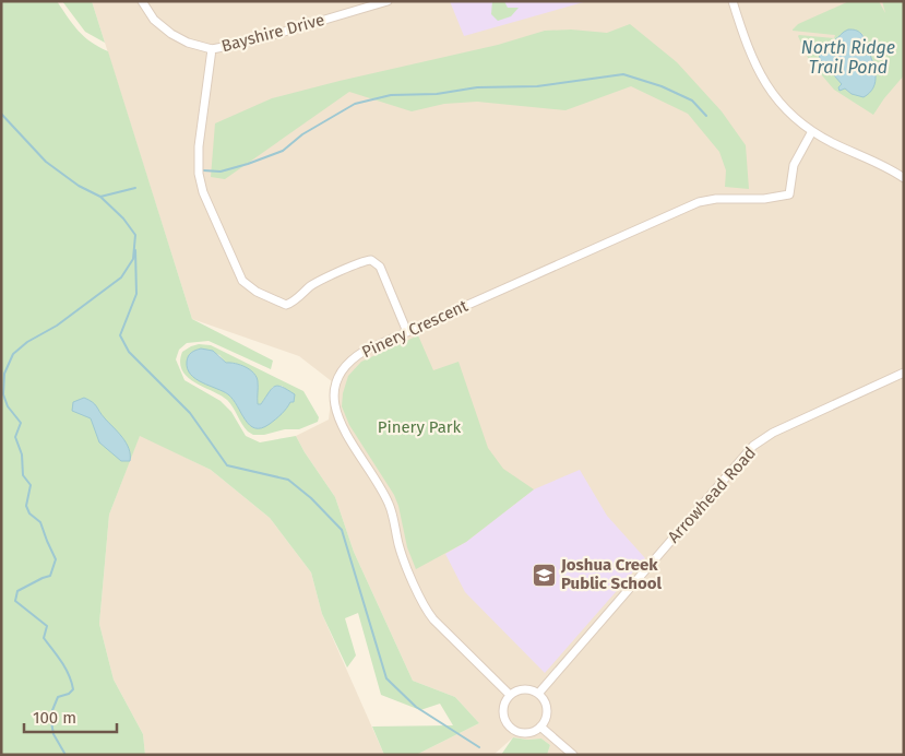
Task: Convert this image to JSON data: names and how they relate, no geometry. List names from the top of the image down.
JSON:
{
  "streets": {
    "street": ["Bayshire Drive", "Pinery Crescent", "Arrowhead Road"]
  },
  "crossings": [
    ["Pinery Crescent", "Arrowhead Road"]
  ],
  "water": ["North Ridge Trail Pond"],
  "parks": ["Pinery Park"],
  "places": {
    "school or university": ["Joshua Creek Public School"]
  },
  "scale_bar": "100 m"
}
